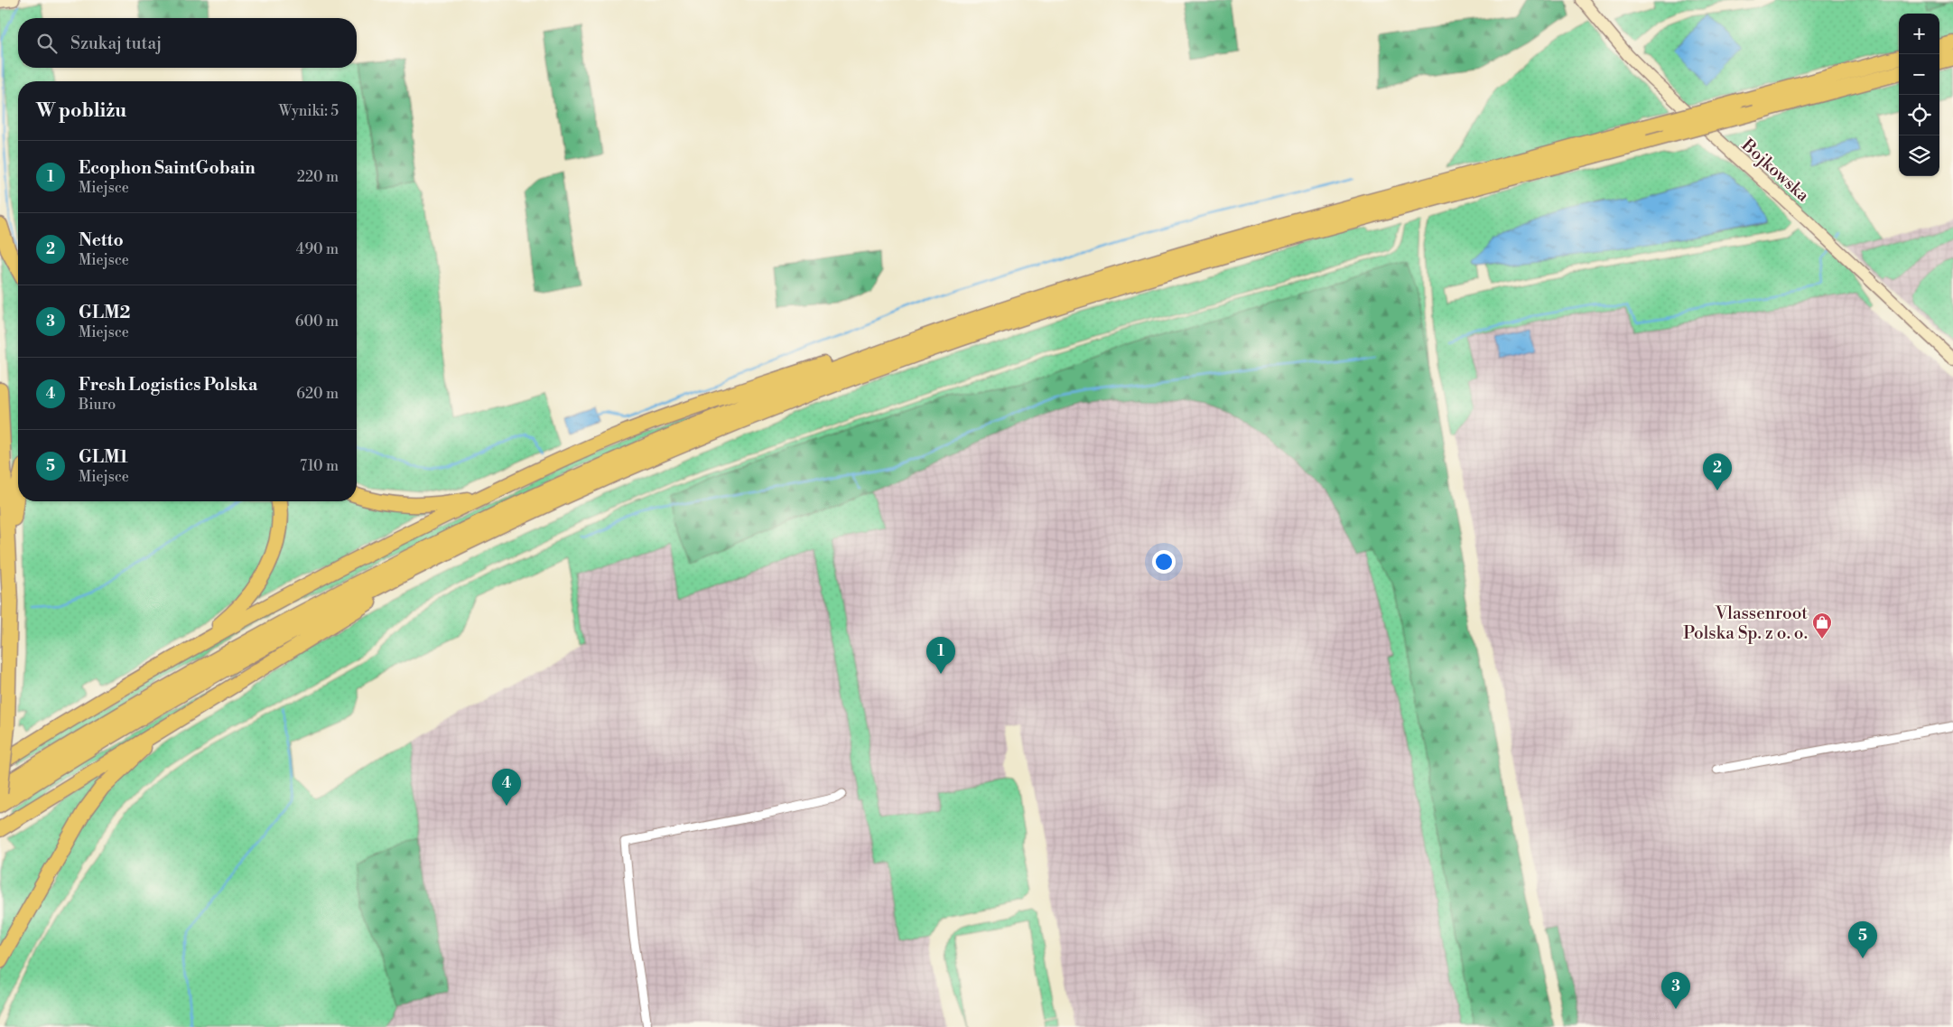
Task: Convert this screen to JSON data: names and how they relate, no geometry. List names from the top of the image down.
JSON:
{
  "streets": {
    "street": ["Bojkowska"]
  },
  "places": {
    "shop": ["Vlassenroot Polska Sp. z o. o."]
  },
  "page": {
    "map_buttons": ["+", "−"],
    "search": "Szukaj tutaj",
    "heading": ["W pobliżu", "Wyniki: 5"],
    "list": [
      {
        "mark": "1",
        "name": "Ecophon SaintGobain",
        "note": "Miejsce",
        "value": "220 m"
      },
      {
        "mark": "2",
        "name": "Netto",
        "note": "Miejsce",
        "value": "490 m"
      },
      {
        "mark": "3",
        "name": "GLM2",
        "note": "Miejsce",
        "value": "600 m"
      },
      {
        "mark": "4",
        "name": "Fresh Logistics Polska",
        "note": "Biuro",
        "value": "620 m"
      },
      {
        "mark": "5",
        "name": "GLM1",
        "note": "Miejsce",
        "value": "710 m"
      }
    ],
    "pins": [
      "2",
      "1",
      "4",
      "5",
      "3"
    ]
  }
}
